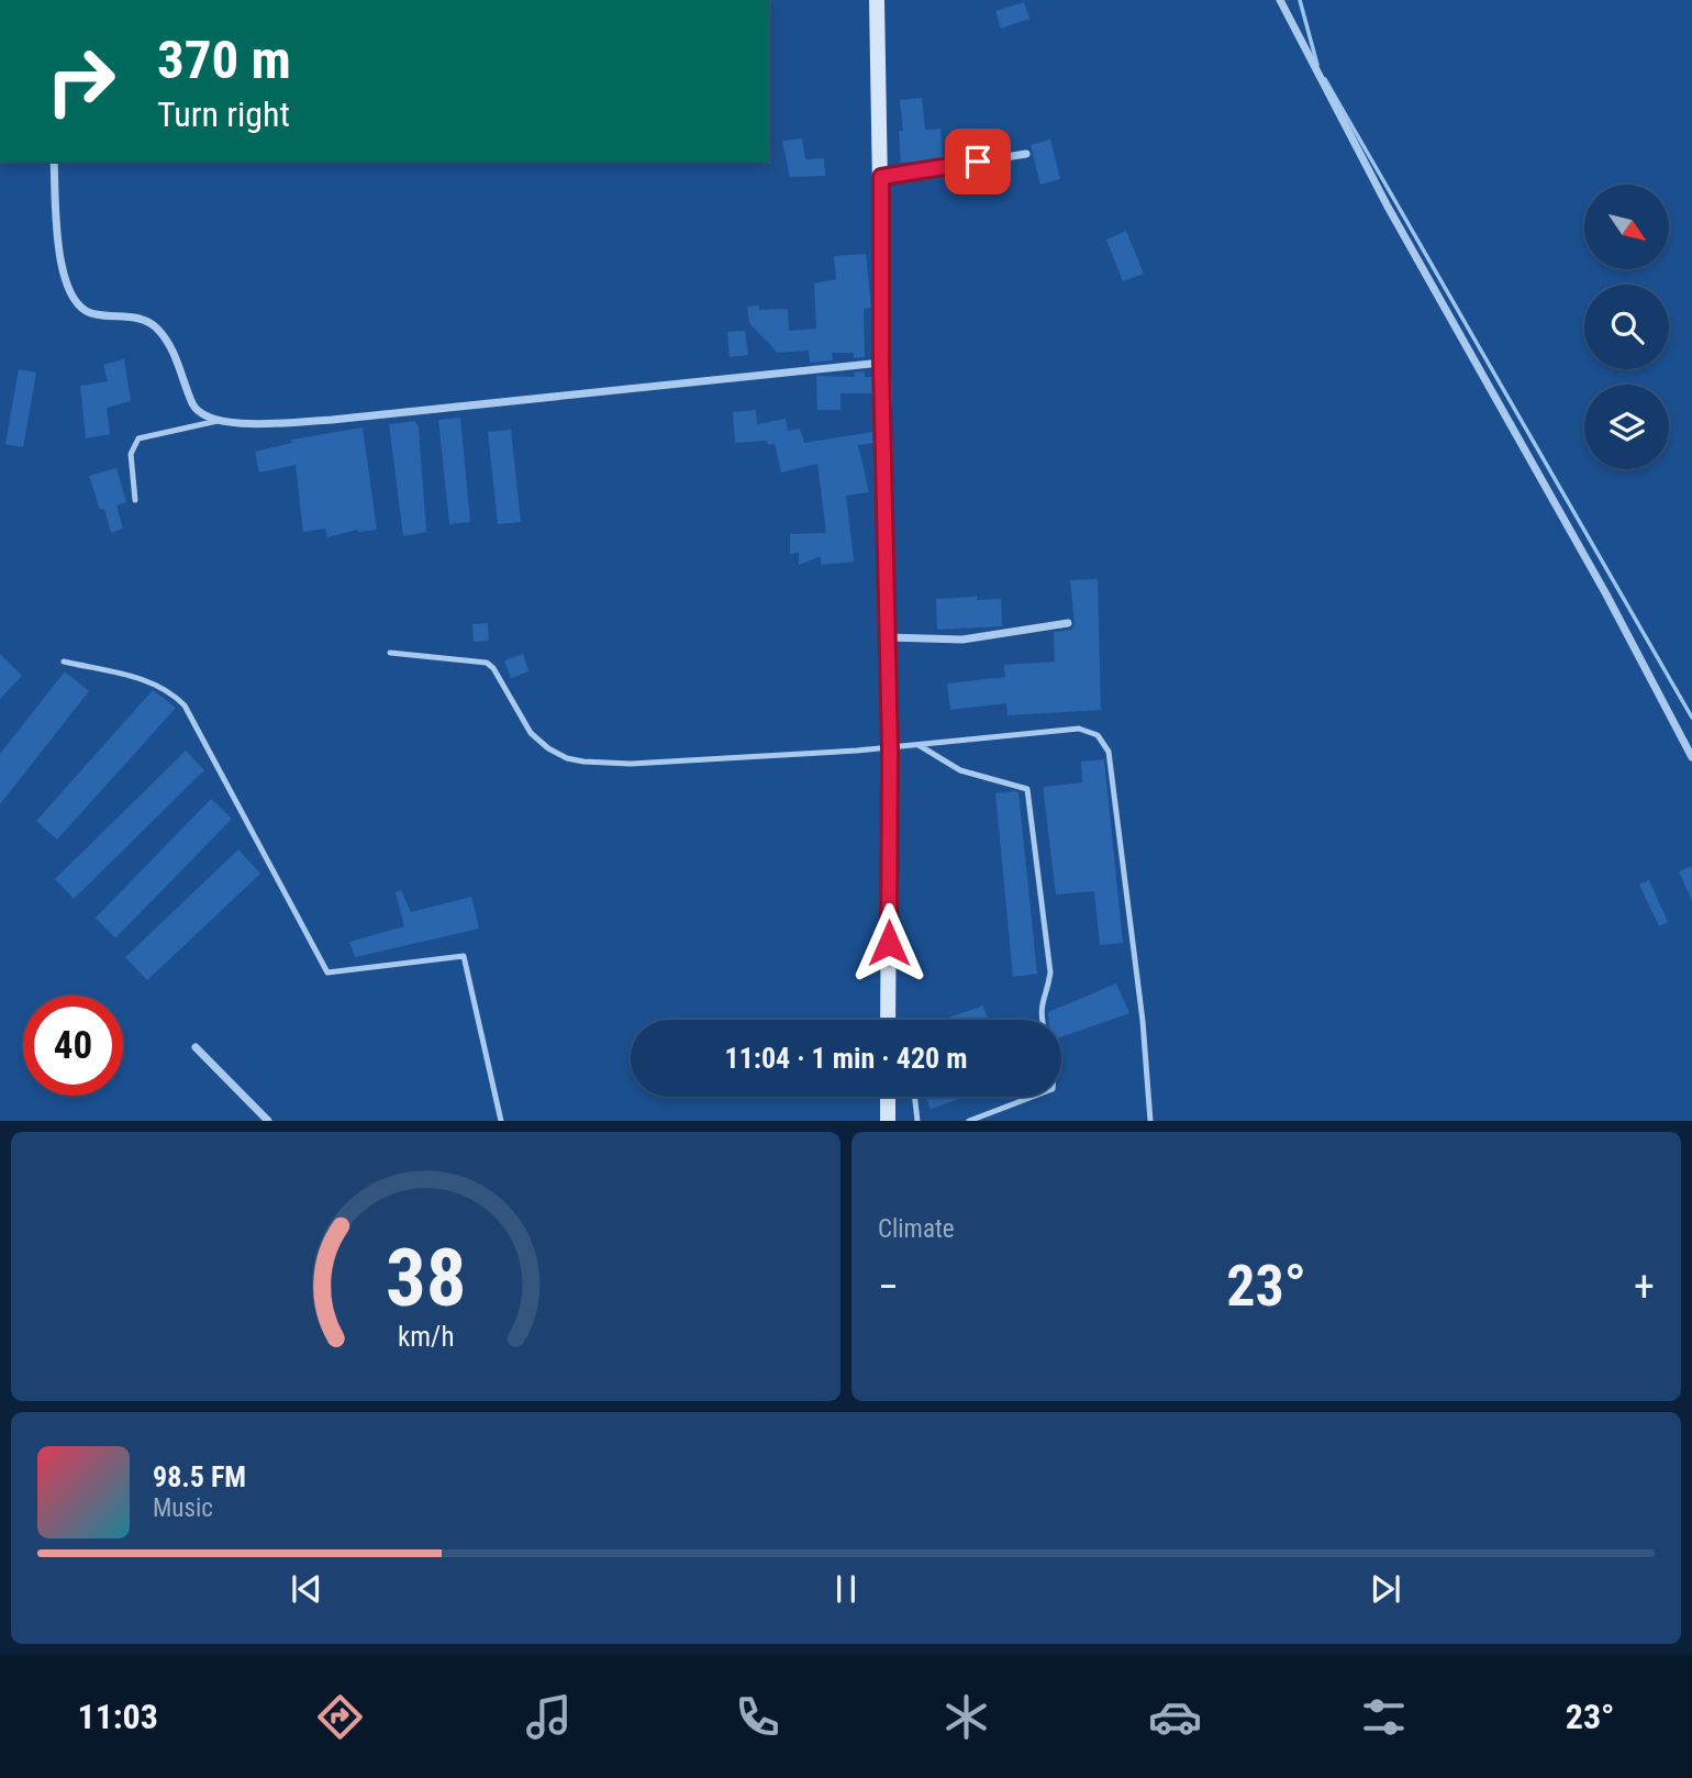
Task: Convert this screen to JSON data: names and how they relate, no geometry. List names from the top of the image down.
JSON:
{
  "north": "bottom right",
  "page": {
    "turn": ["370 m", "Turn right"],
    "limit": "40",
    "trip": "11:04 · 1 min · 420 m",
    "tile": "Climate",
    "heat": ["−", "23°", "+"],
    "song": ["98.5 FM", "Music"],
    "tabs": ["11:03", "23°"],
    "gauge": ["38", "km/h"]
  }
}
